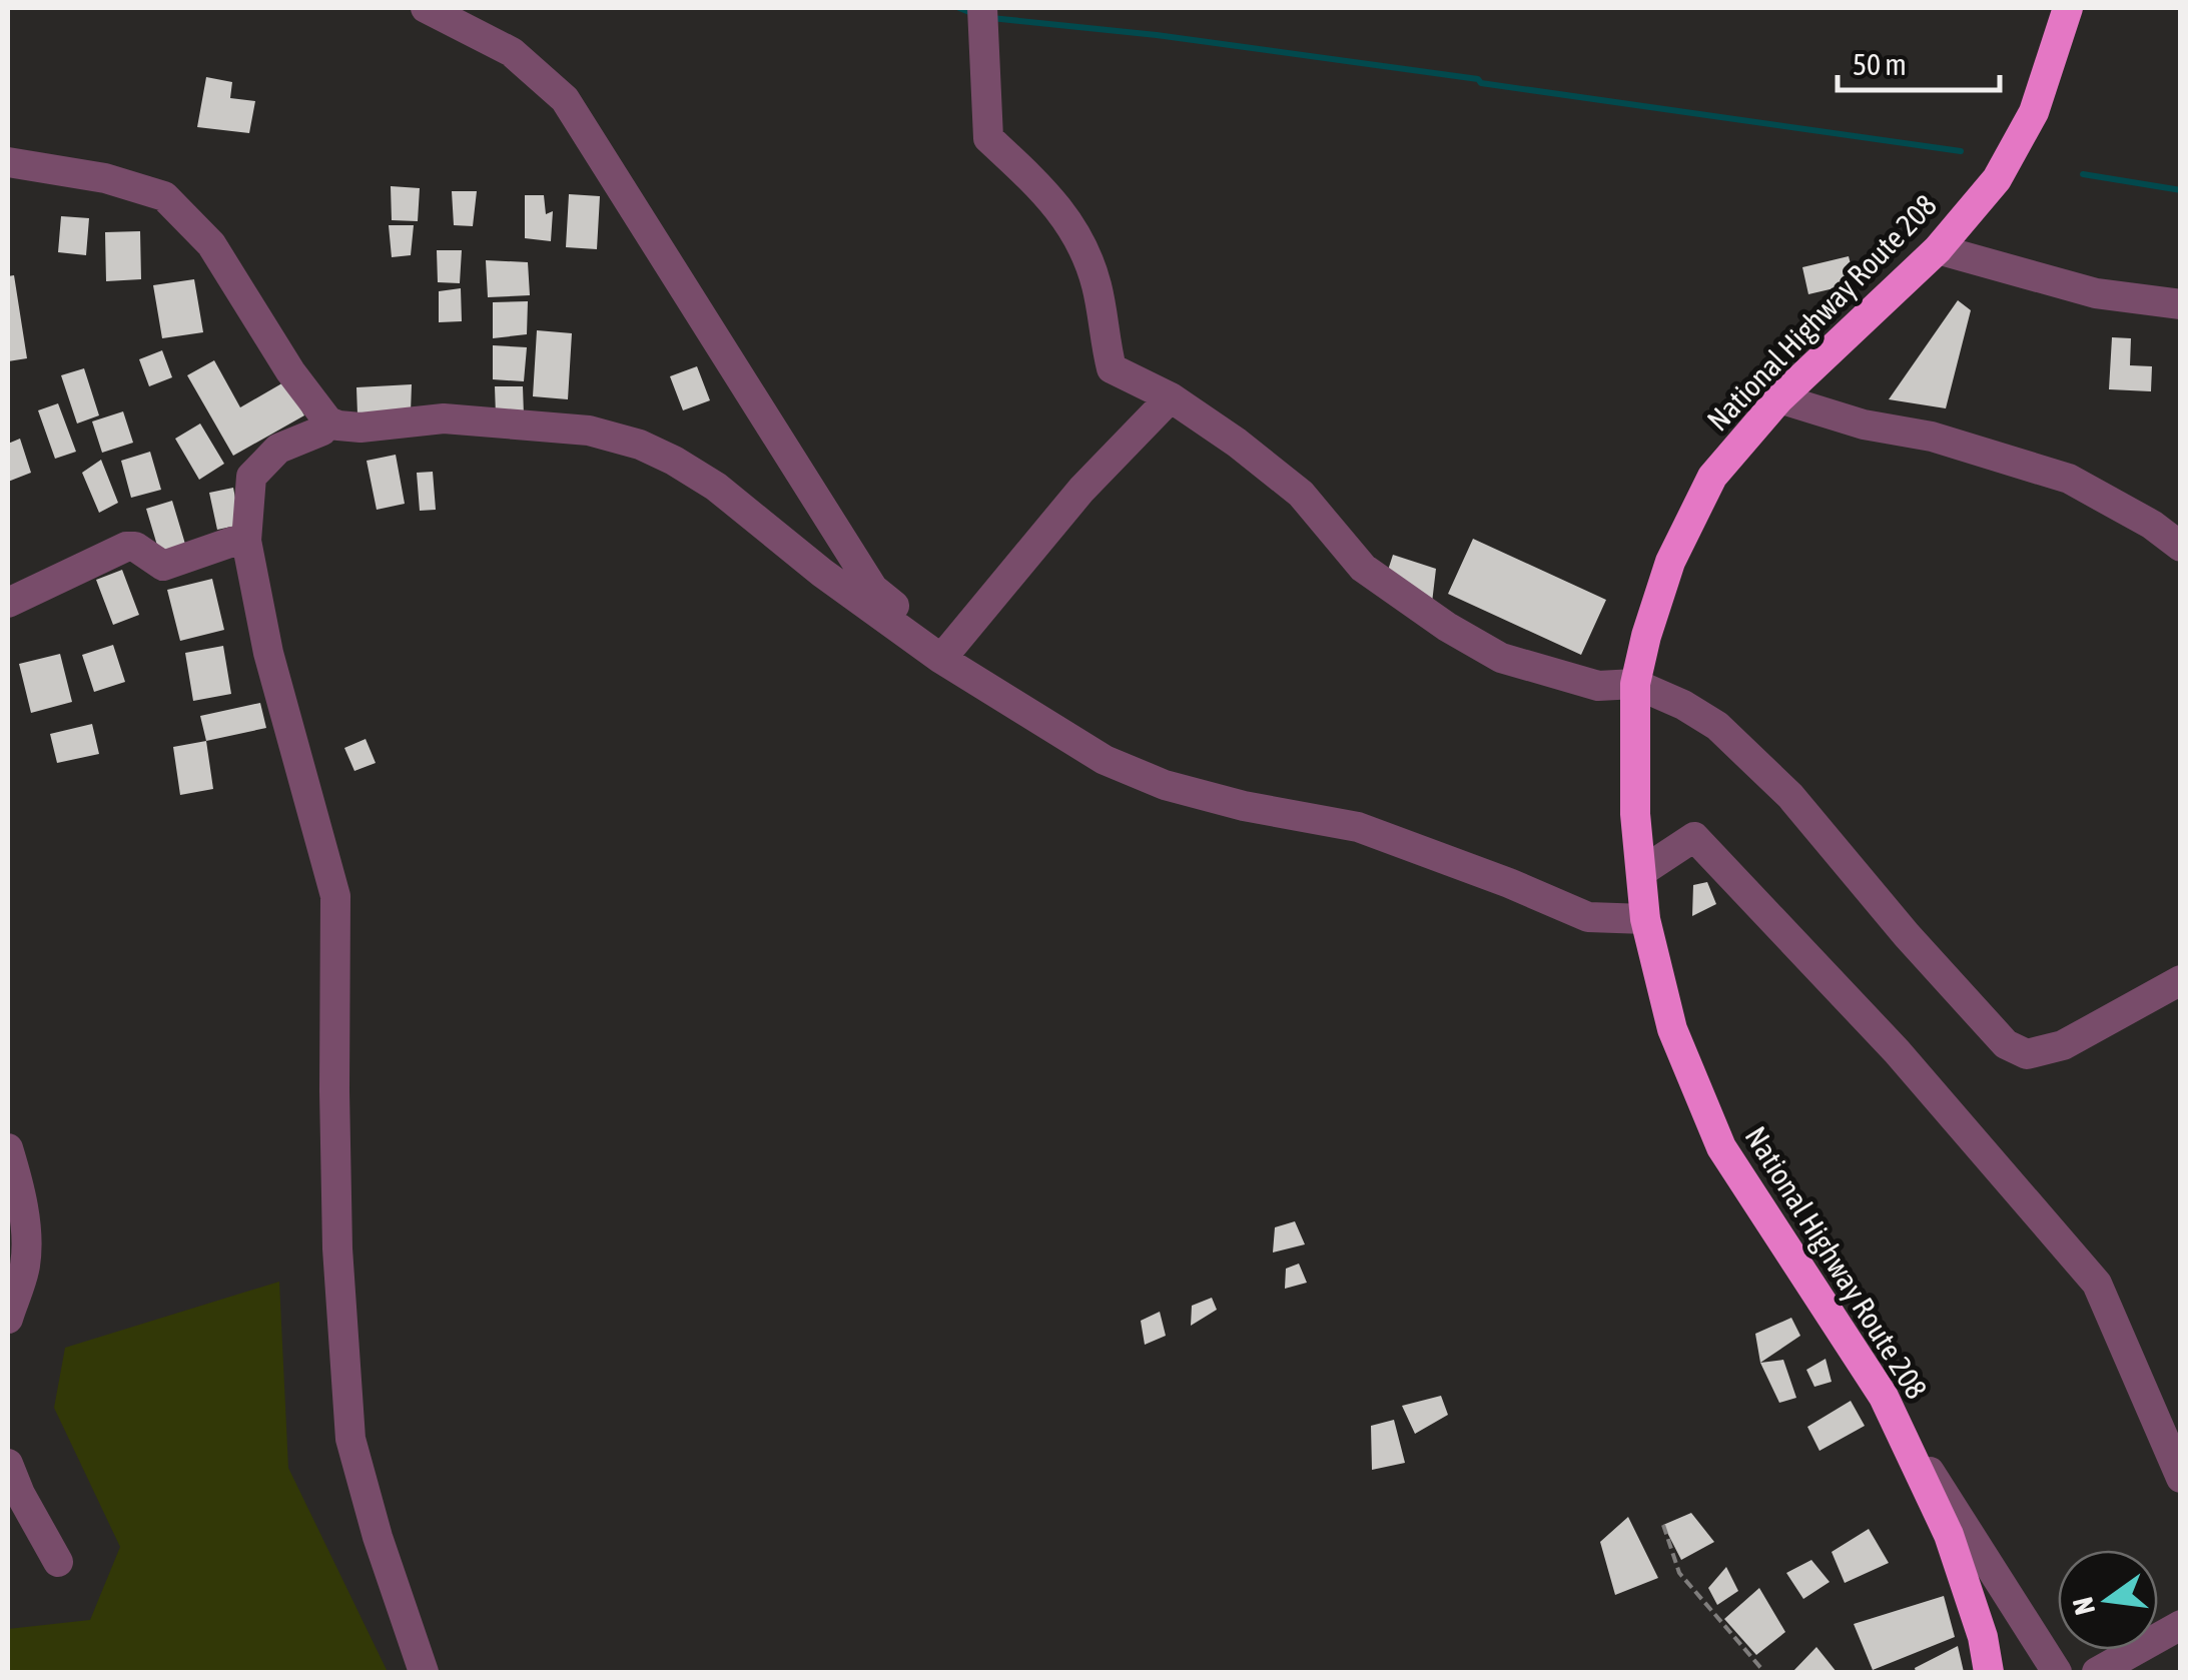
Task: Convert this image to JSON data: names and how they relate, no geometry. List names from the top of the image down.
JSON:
{
  "streets": {
    "highway": ["National Highway Route 208"]
  },
  "scale_bar": "50 m",
  "north": "left"
}
